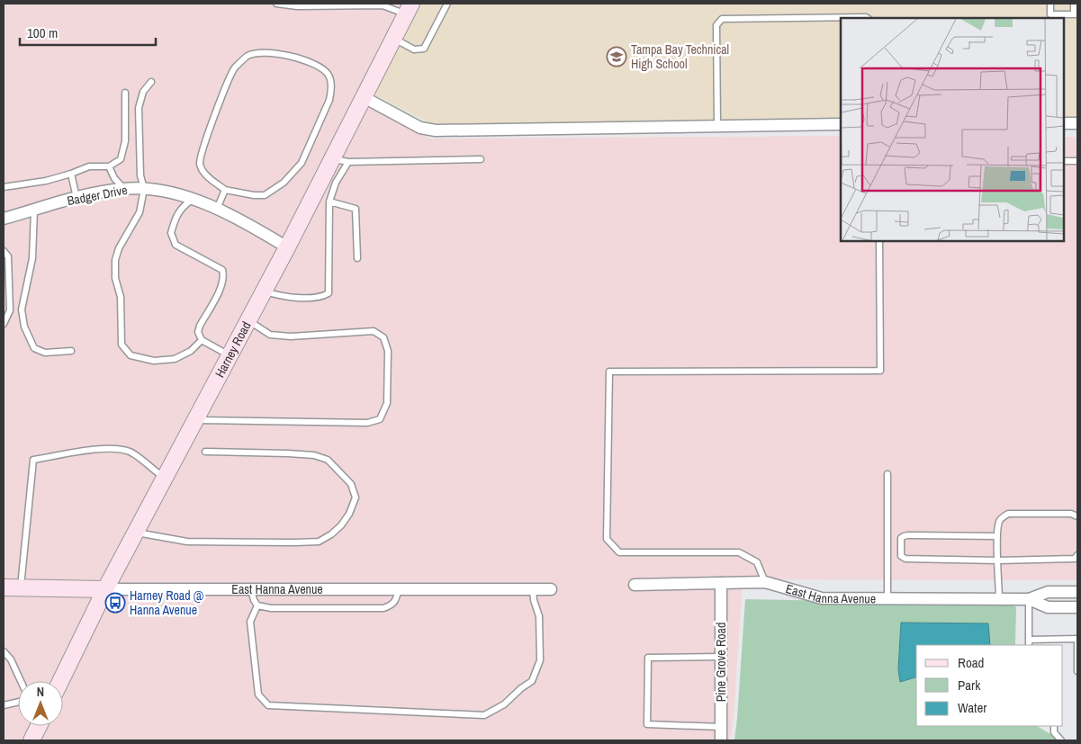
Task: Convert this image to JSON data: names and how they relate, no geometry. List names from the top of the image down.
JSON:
{
  "streets": {
    "street": [
      "Badger Drive",
      "Harney Road",
      "East Hanna Avenue",
      "Pine Grove Road"
    ]
  },
  "crossings": [
    ["Badger Drive", "Harney Road"],
    ["Harney Road", "East Hanna Avenue"],
    ["East Hanna Avenue", "Pine Grove Road"]
  ],
  "places": {
    "school or university": ["Tampa Bay Technical High School"],
    "bus stop": ["Harney Road @ Hanna Avenue"]
  },
  "legend": ["Road", "Park", "Water"],
  "scale_bar": "100 m",
  "north": "top"
}
